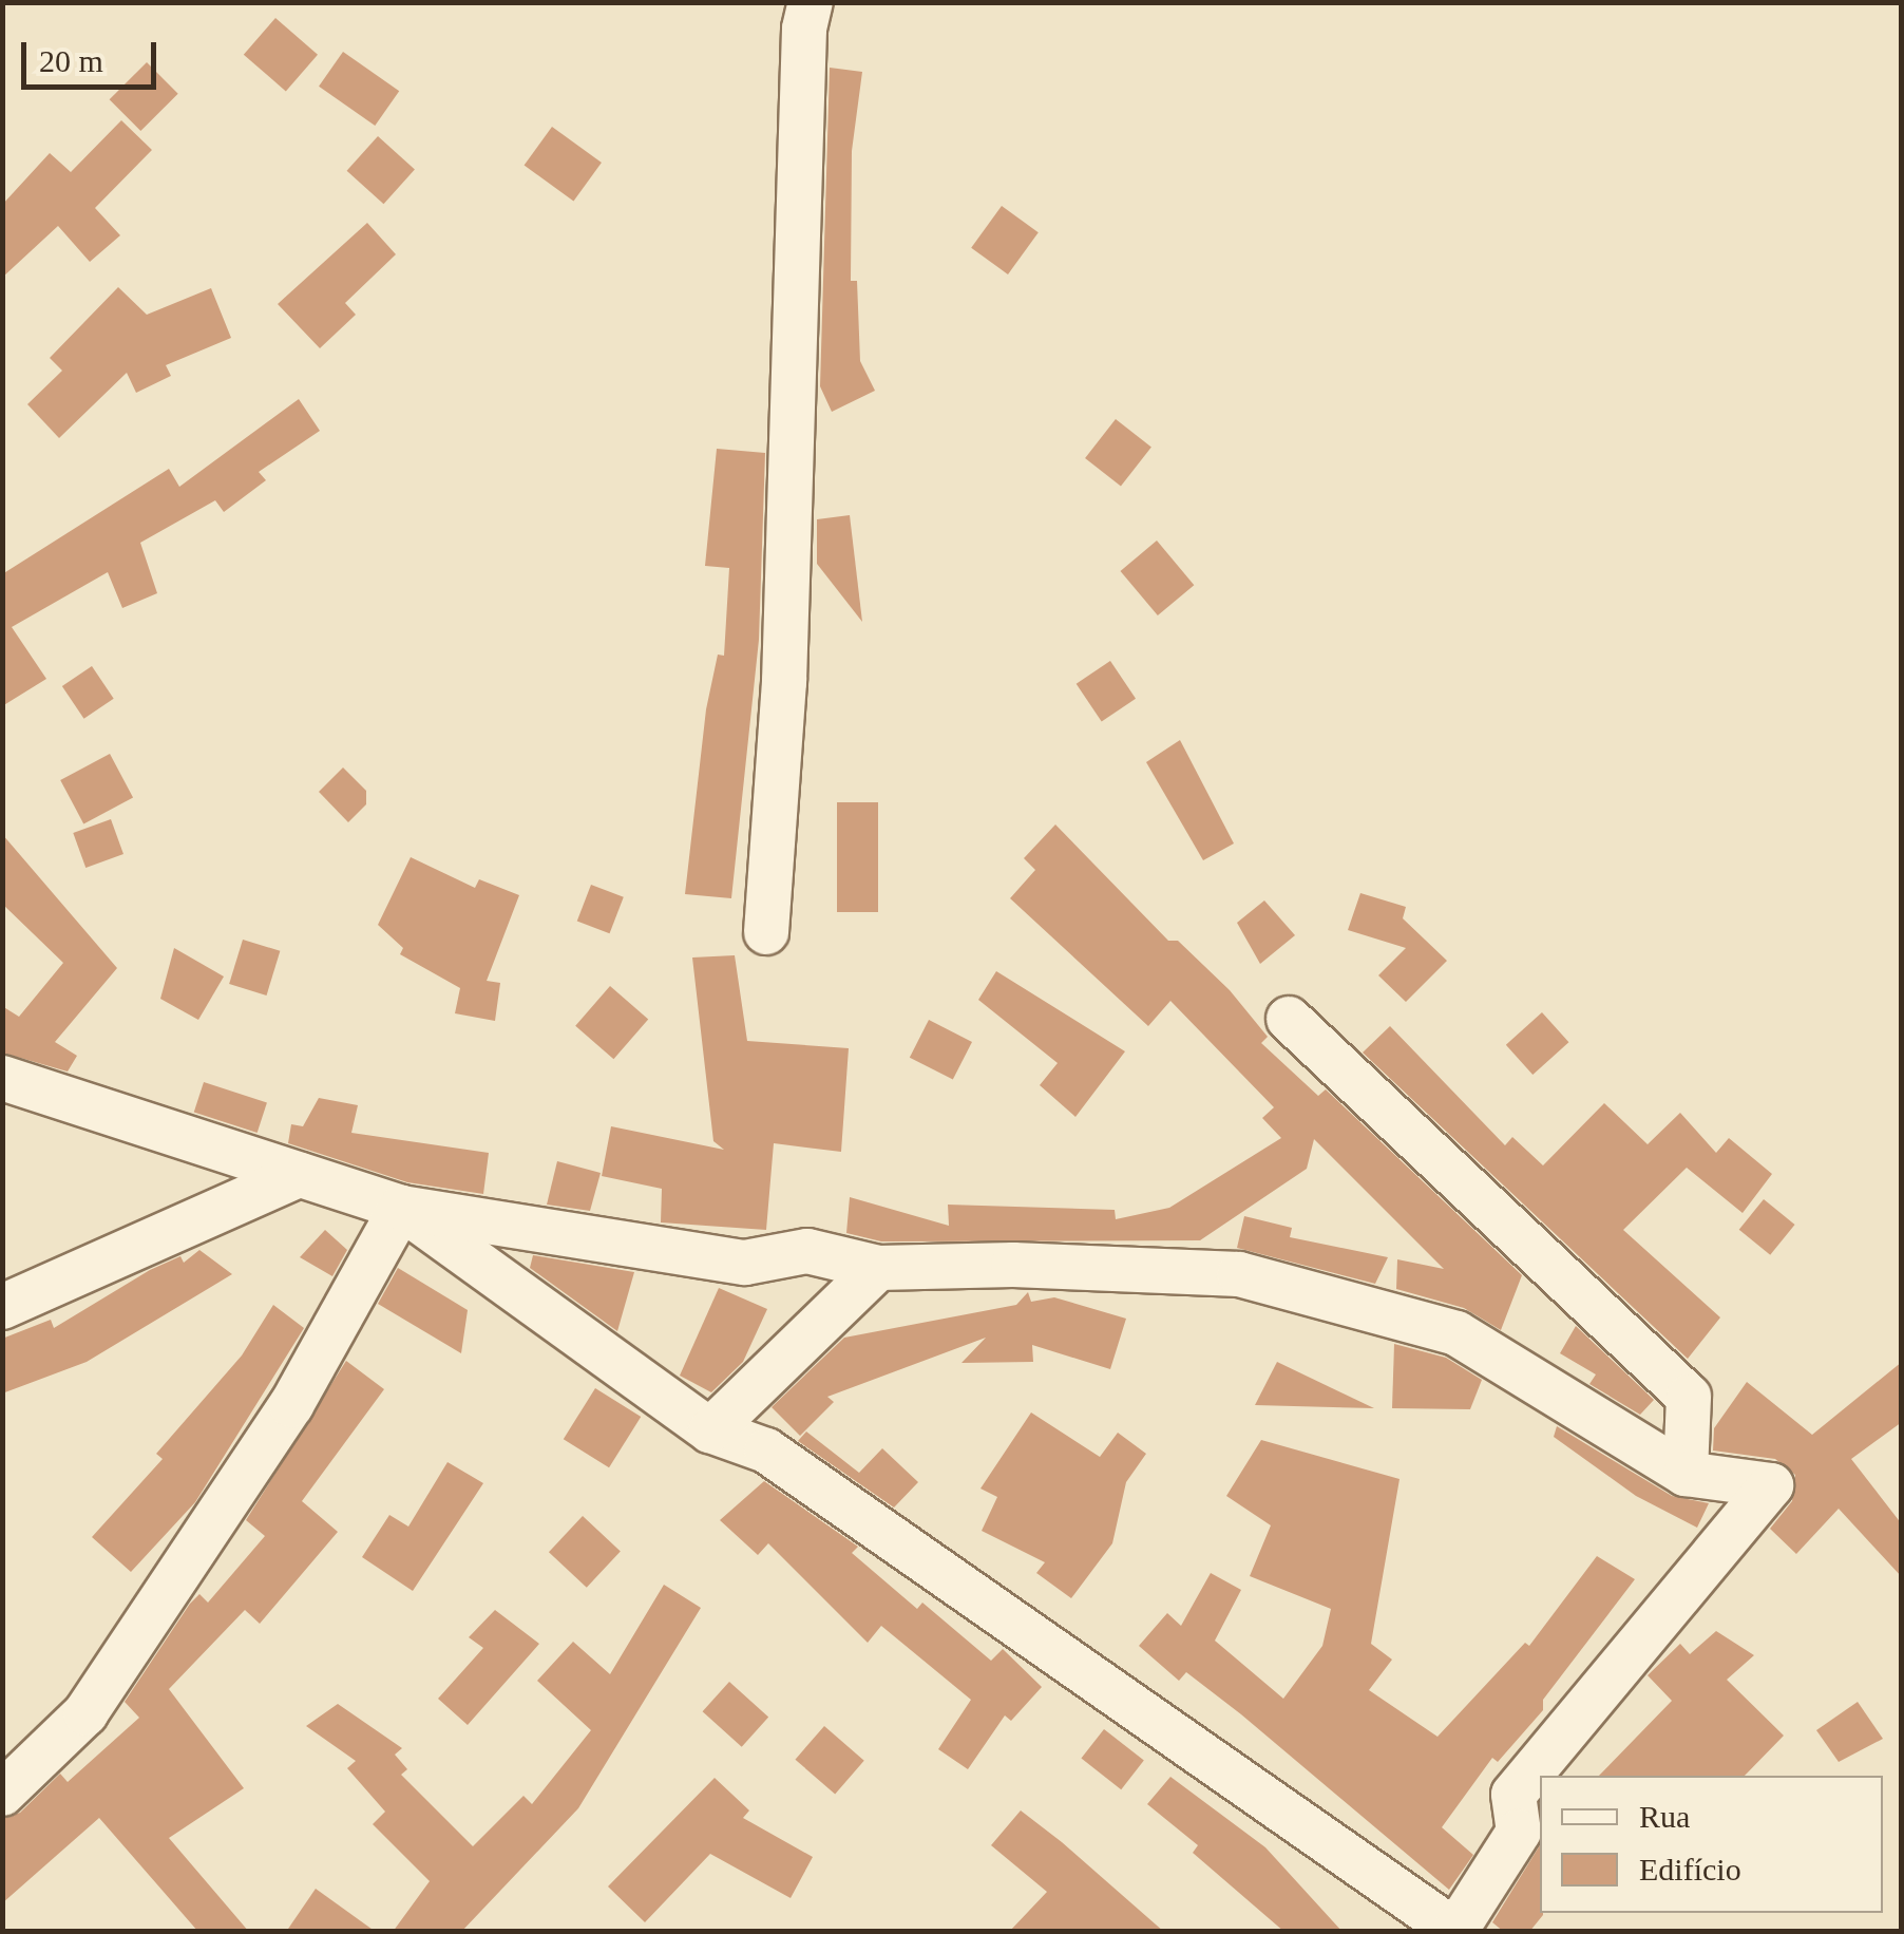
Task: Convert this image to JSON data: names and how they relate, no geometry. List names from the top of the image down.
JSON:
{
  "legend": ["Rua", "Edifício"],
  "scale_bar": "20 m"
}
